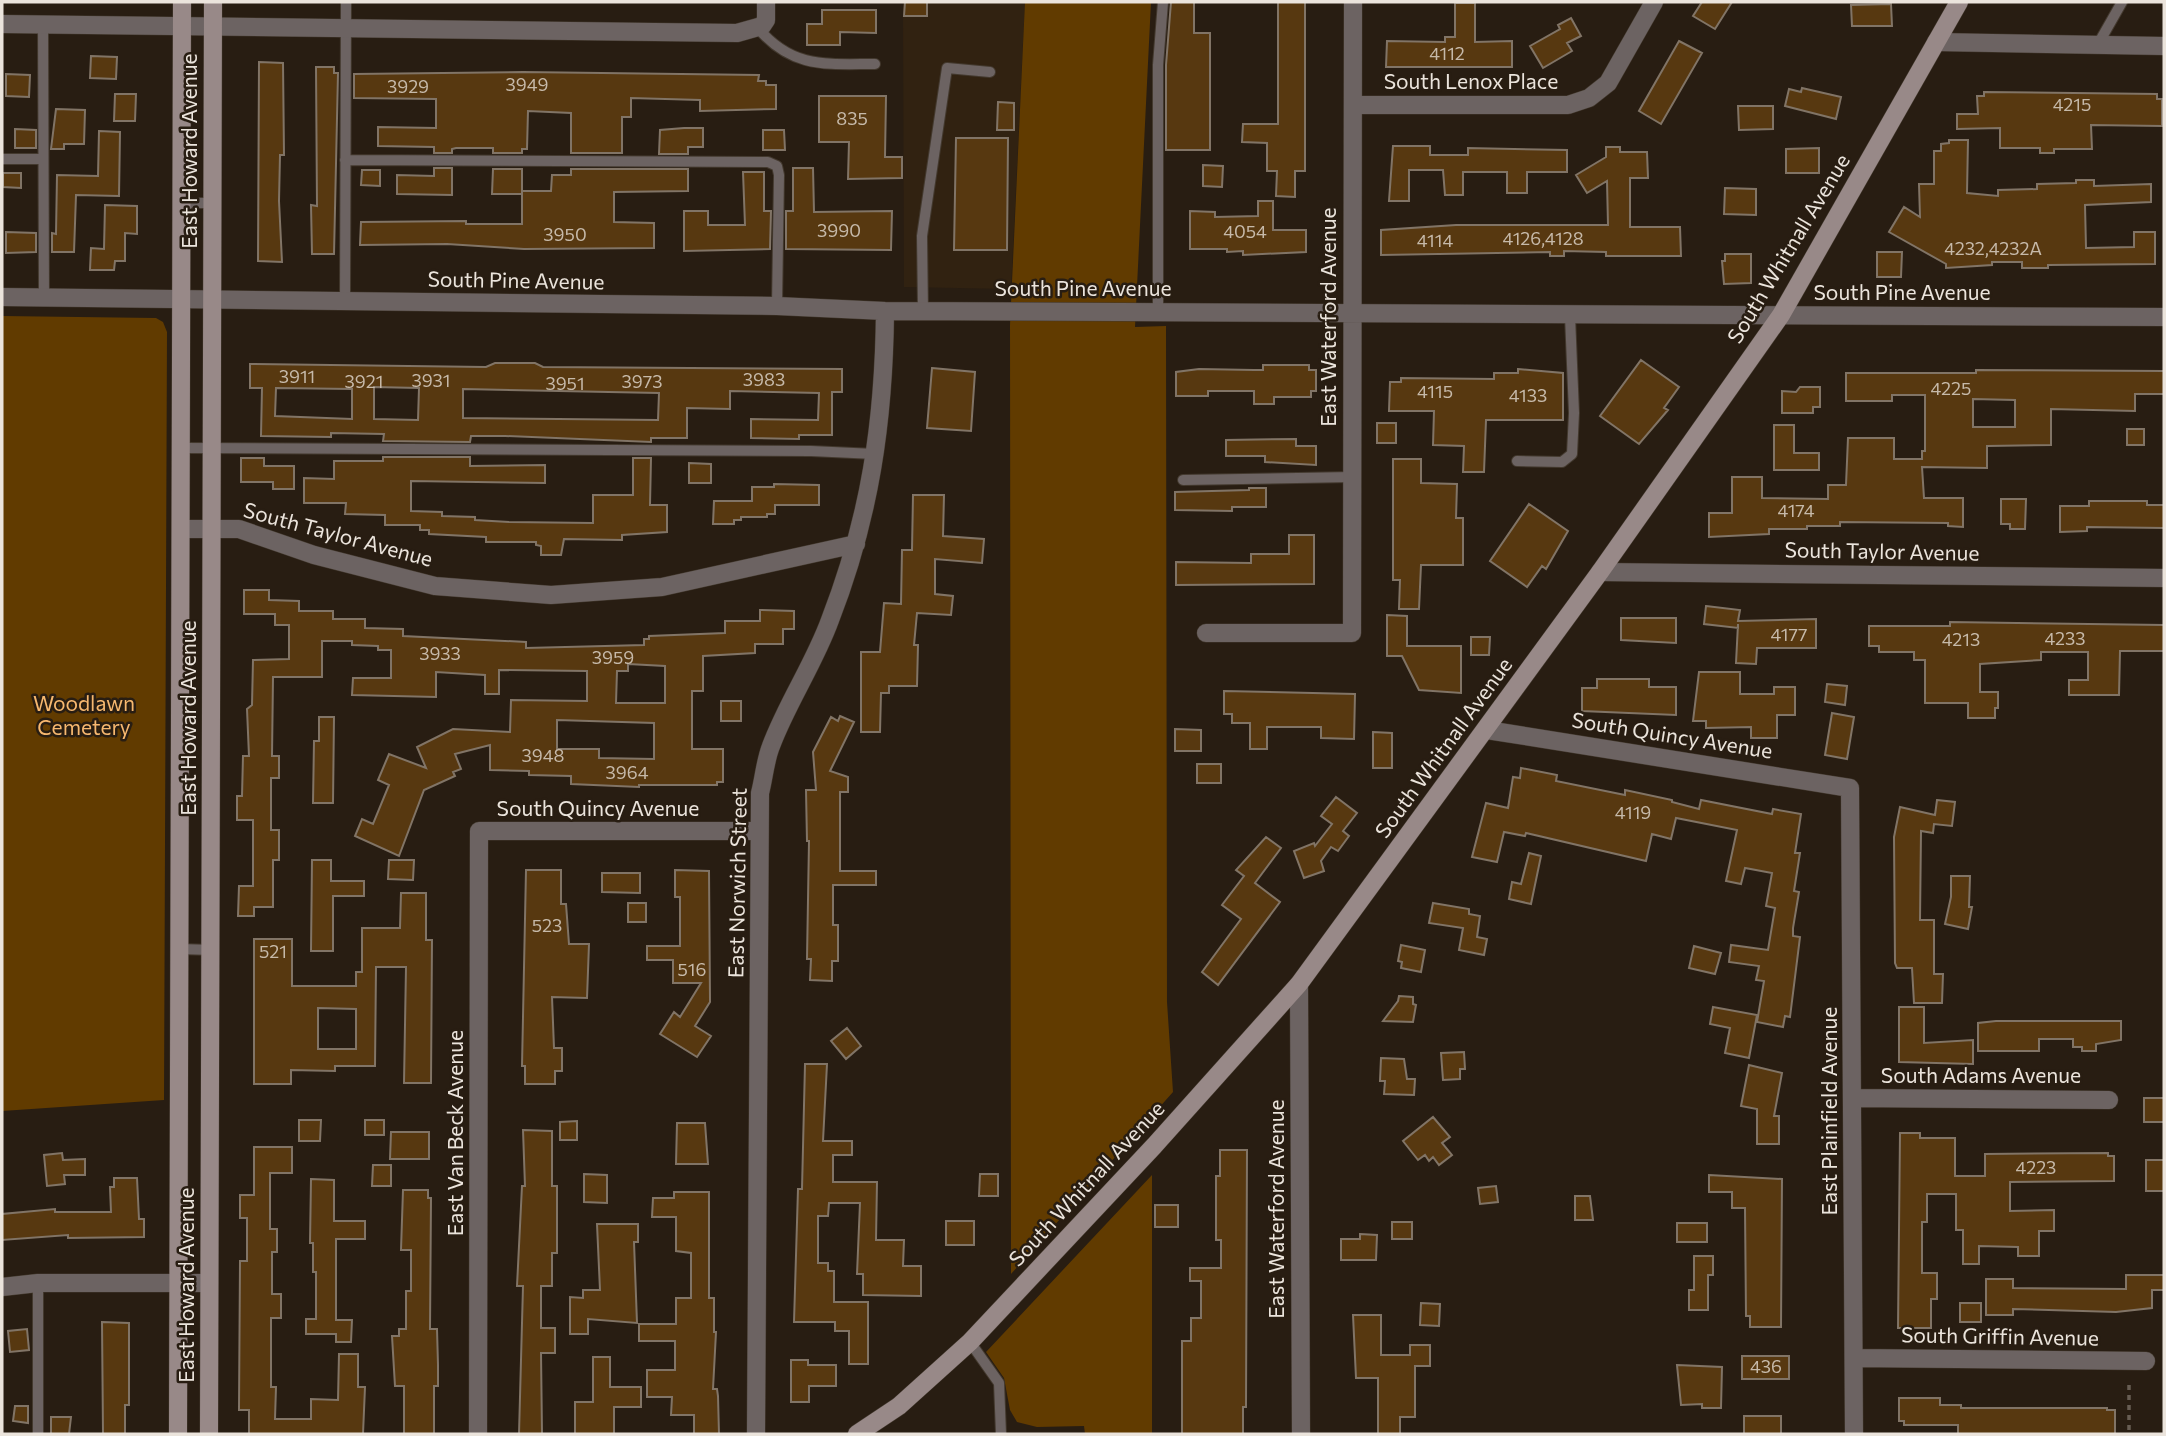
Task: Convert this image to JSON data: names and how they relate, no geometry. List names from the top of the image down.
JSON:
{
  "streets": {
    "main road": ["East Howard Avenue", "South Whitnall Avenue"],
    "street": [
      "South Lenox Place",
      "South Pine Avenue",
      "East Waterford Avenue",
      "South Taylor Avenue",
      "South Quincy Avenue",
      "East Norwich Street",
      "South Adams Avenue",
      "East Plainfield Avenue",
      "East Van Beck Avenue",
      "South Griffin Avenue"
    ]
  },
  "crossings": [
    ["South Lenox Place", "East Waterford Avenue"],
    ["East Howard Avenue", "South Pine Avenue"],
    ["East Howard Avenue", "South Taylor Avenue"],
    ["South Whitnall Avenue", "South Pine Avenue"],
    ["South Whitnall Avenue", "East Waterford Avenue"],
    ["South Whitnall Avenue", "South Taylor Avenue"],
    ["South Whitnall Avenue", "South Quincy Avenue"],
    ["South Pine Avenue", "East Waterford Avenue"],
    ["South Pine Avenue", "East Norwich Street"],
    ["South Taylor Avenue", "East Norwich Street"],
    ["South Quincy Avenue", "East Norwich Street"],
    ["South Quincy Avenue", "East Plainfield Avenue"],
    ["South Quincy Avenue", "East Van Beck Avenue"],
    ["South Adams Avenue", "East Plainfield Avenue"],
    ["East Plainfield Avenue", "South Griffin Avenue"]
  ],
  "parks": ["Woodlawn Cemetery"],
  "house_numbers": [
    "4112",
    "3949",
    "3929",
    "4215",
    "835",
    "3990",
    "4054",
    "3950",
    "4126,4128",
    "4114",
    "4232,4232A",
    "3911",
    "3983",
    "3931",
    "3921",
    "3973",
    "3951",
    "4225",
    "4115",
    "4133",
    "4174",
    "4177",
    "4233",
    "4213",
    "3933",
    "3959",
    "3948",
    "3964",
    "4119",
    "523",
    "521",
    "516",
    "4223",
    "436"
  ]
}
